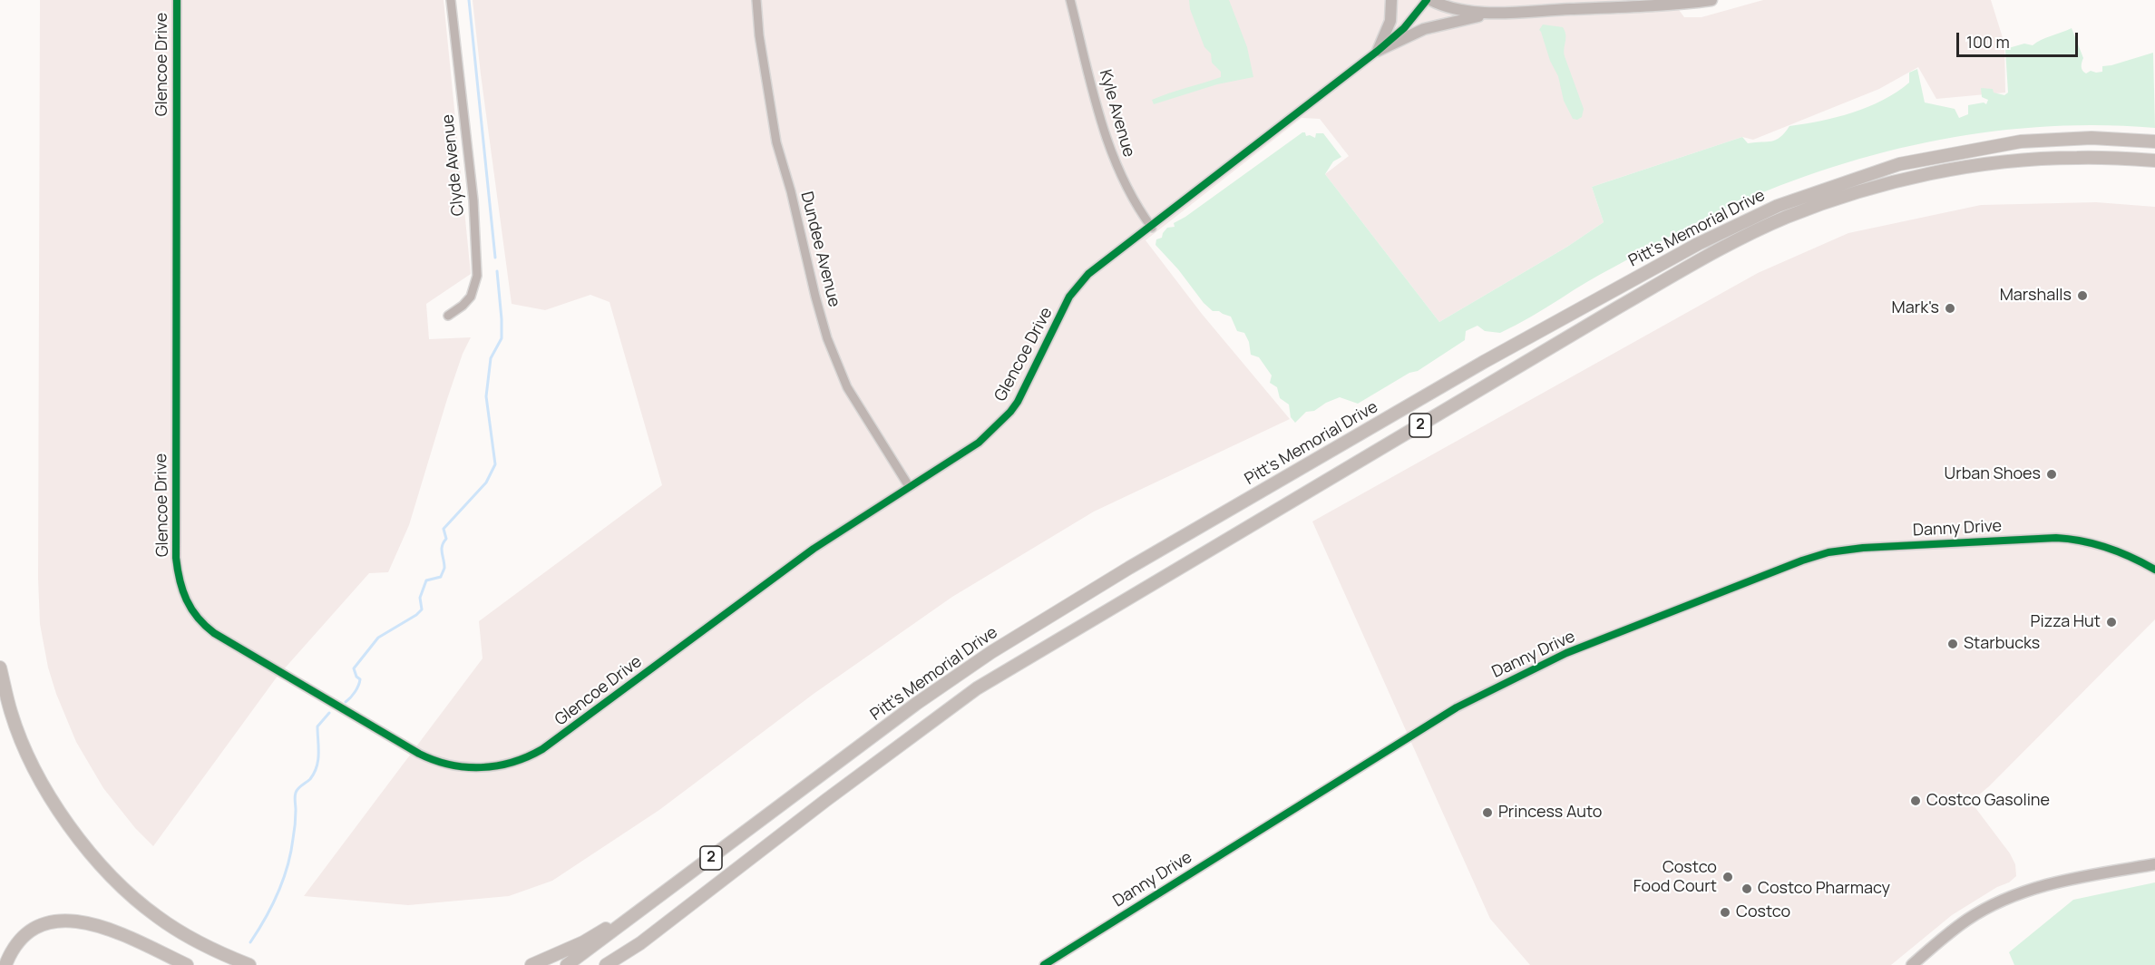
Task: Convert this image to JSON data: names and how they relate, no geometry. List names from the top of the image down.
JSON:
{
  "streets": {
    "highway": ["Pitt's Memorial Drive", "2"],
    "street": [
      "Glencoe Drive",
      "Kyle Avenue",
      "Clyde Avenue",
      "Dundee Avenue",
      "Danny Drive"
    ]
  },
  "crossings": [
    ["Glencoe Drive", "Kyle Avenue"],
    ["Glencoe Drive", "Dundee Avenue"]
  ],
  "places": [
    "Marshalls",
    "Mark's",
    "Urban Shoes",
    "Pizza Hut",
    "Starbucks",
    "Costco Gasoline",
    "Princess Auto",
    "Costco Food Court",
    "Costco Pharmacy",
    "Costco"
  ],
  "scale_bar": "100 m"
}
